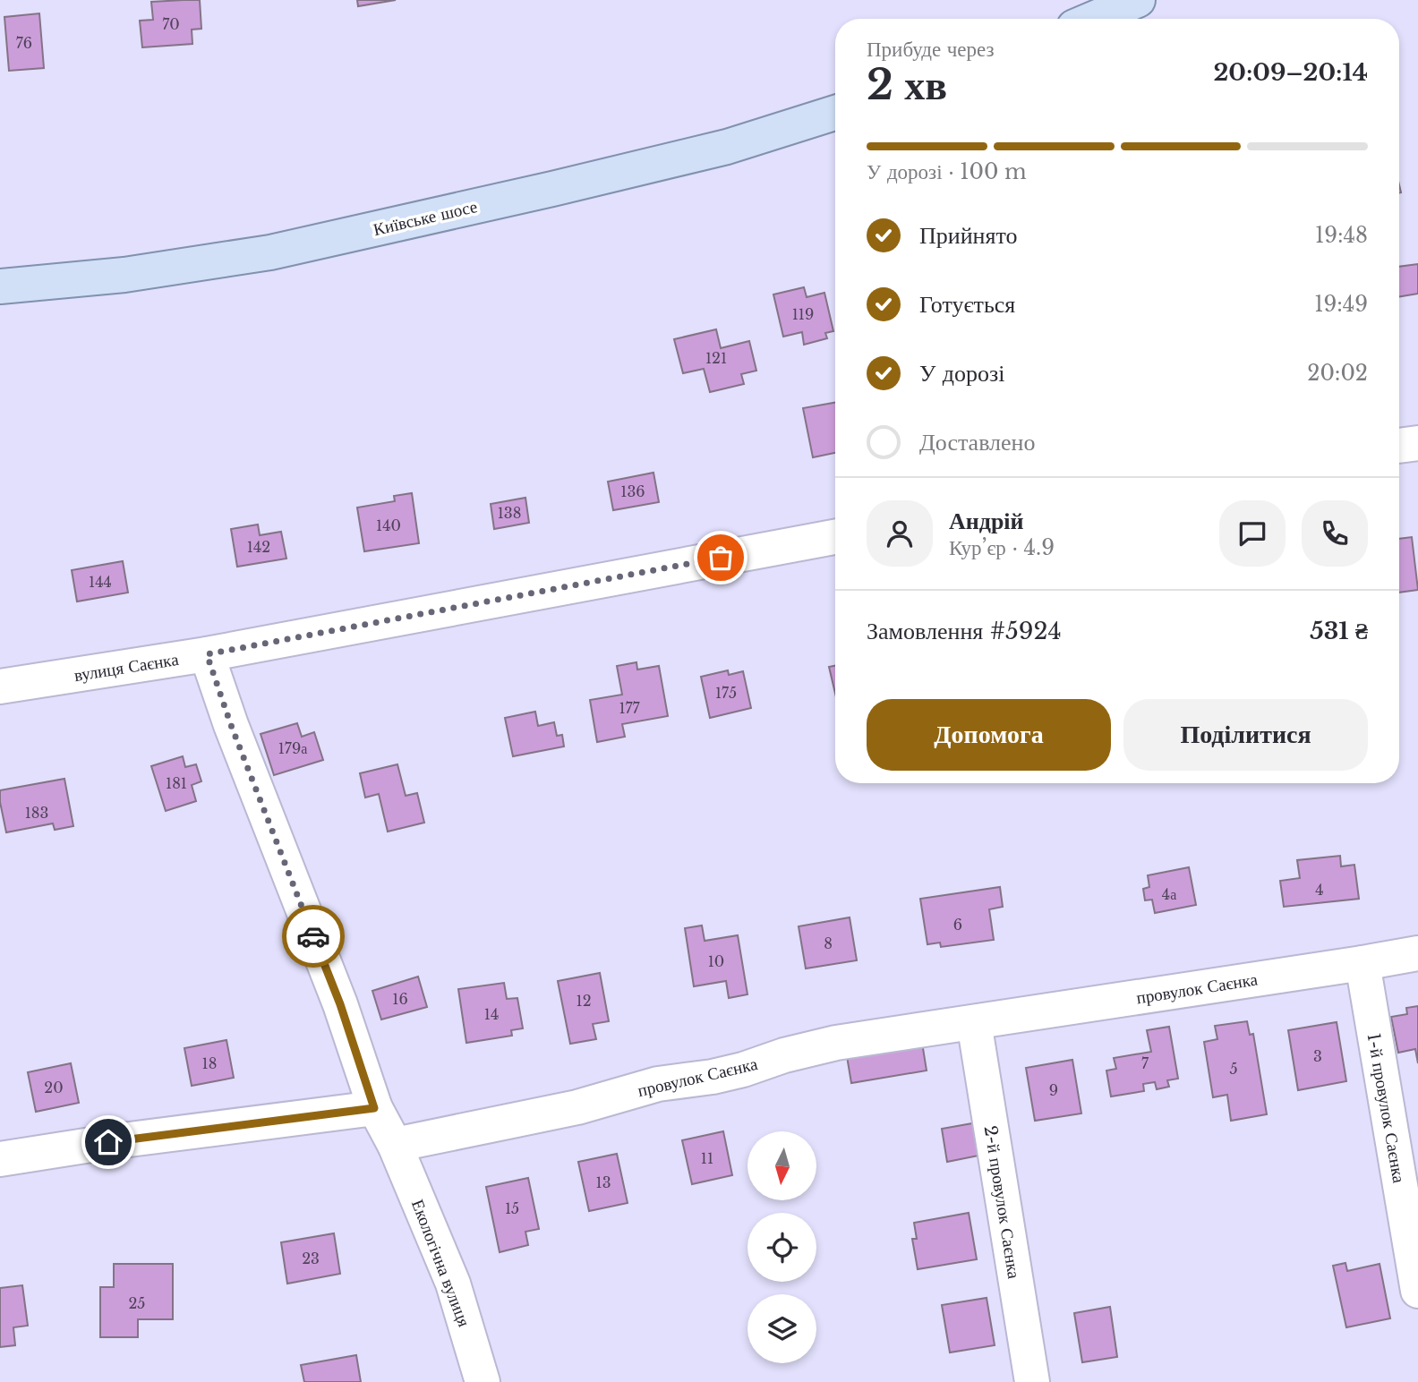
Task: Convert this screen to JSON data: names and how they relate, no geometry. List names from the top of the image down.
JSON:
{
  "streets": {
    "main road": ["Київське шосе"],
    "street": [
      "вулиця Саєнка",
      "провулок Саєнка",
      "1-й провулок Саєнка",
      "2-й провулок Саєнка",
      "Екологічна вулиця"
    ]
  },
  "crossings": [
    ["провулок Саєнка", "1-й провулок Саєнка"],
    ["провулок Саєнка", "2-й провулок Саєнка"],
    ["провулок Саєнка", "Екологічна вулиця"]
  ],
  "house_numbers": [
    "70",
    "76",
    "119",
    "121",
    "136",
    "138",
    "140",
    "142",
    "144",
    "175",
    "177",
    "179а",
    "181",
    "183",
    "4",
    "4а",
    "6",
    "8",
    "10",
    "16",
    "12",
    "14",
    "3",
    "18",
    "7",
    "5",
    "20",
    "9",
    "11",
    "13",
    "15",
    "23",
    "25"
  ],
  "north": "bottom",
  "page": {
    "heading": ["2 хв", "Прибуде через", "20:09–20:14"],
    "panel": [
      "Андрій",
      "Кур’єр · 4.9",
      "Замовлення #5924",
      "531 ₴"
    ],
    "bar": "У дорозі · 100 m",
    "list": [
      ["Прийнято", "19:48"],
      ["Готується", "19:49"],
      ["У дорозі", "20:02"],
      "Доставлено"
    ],
    "buttons": ["Допомога", "Поділитися"]
  }
}
